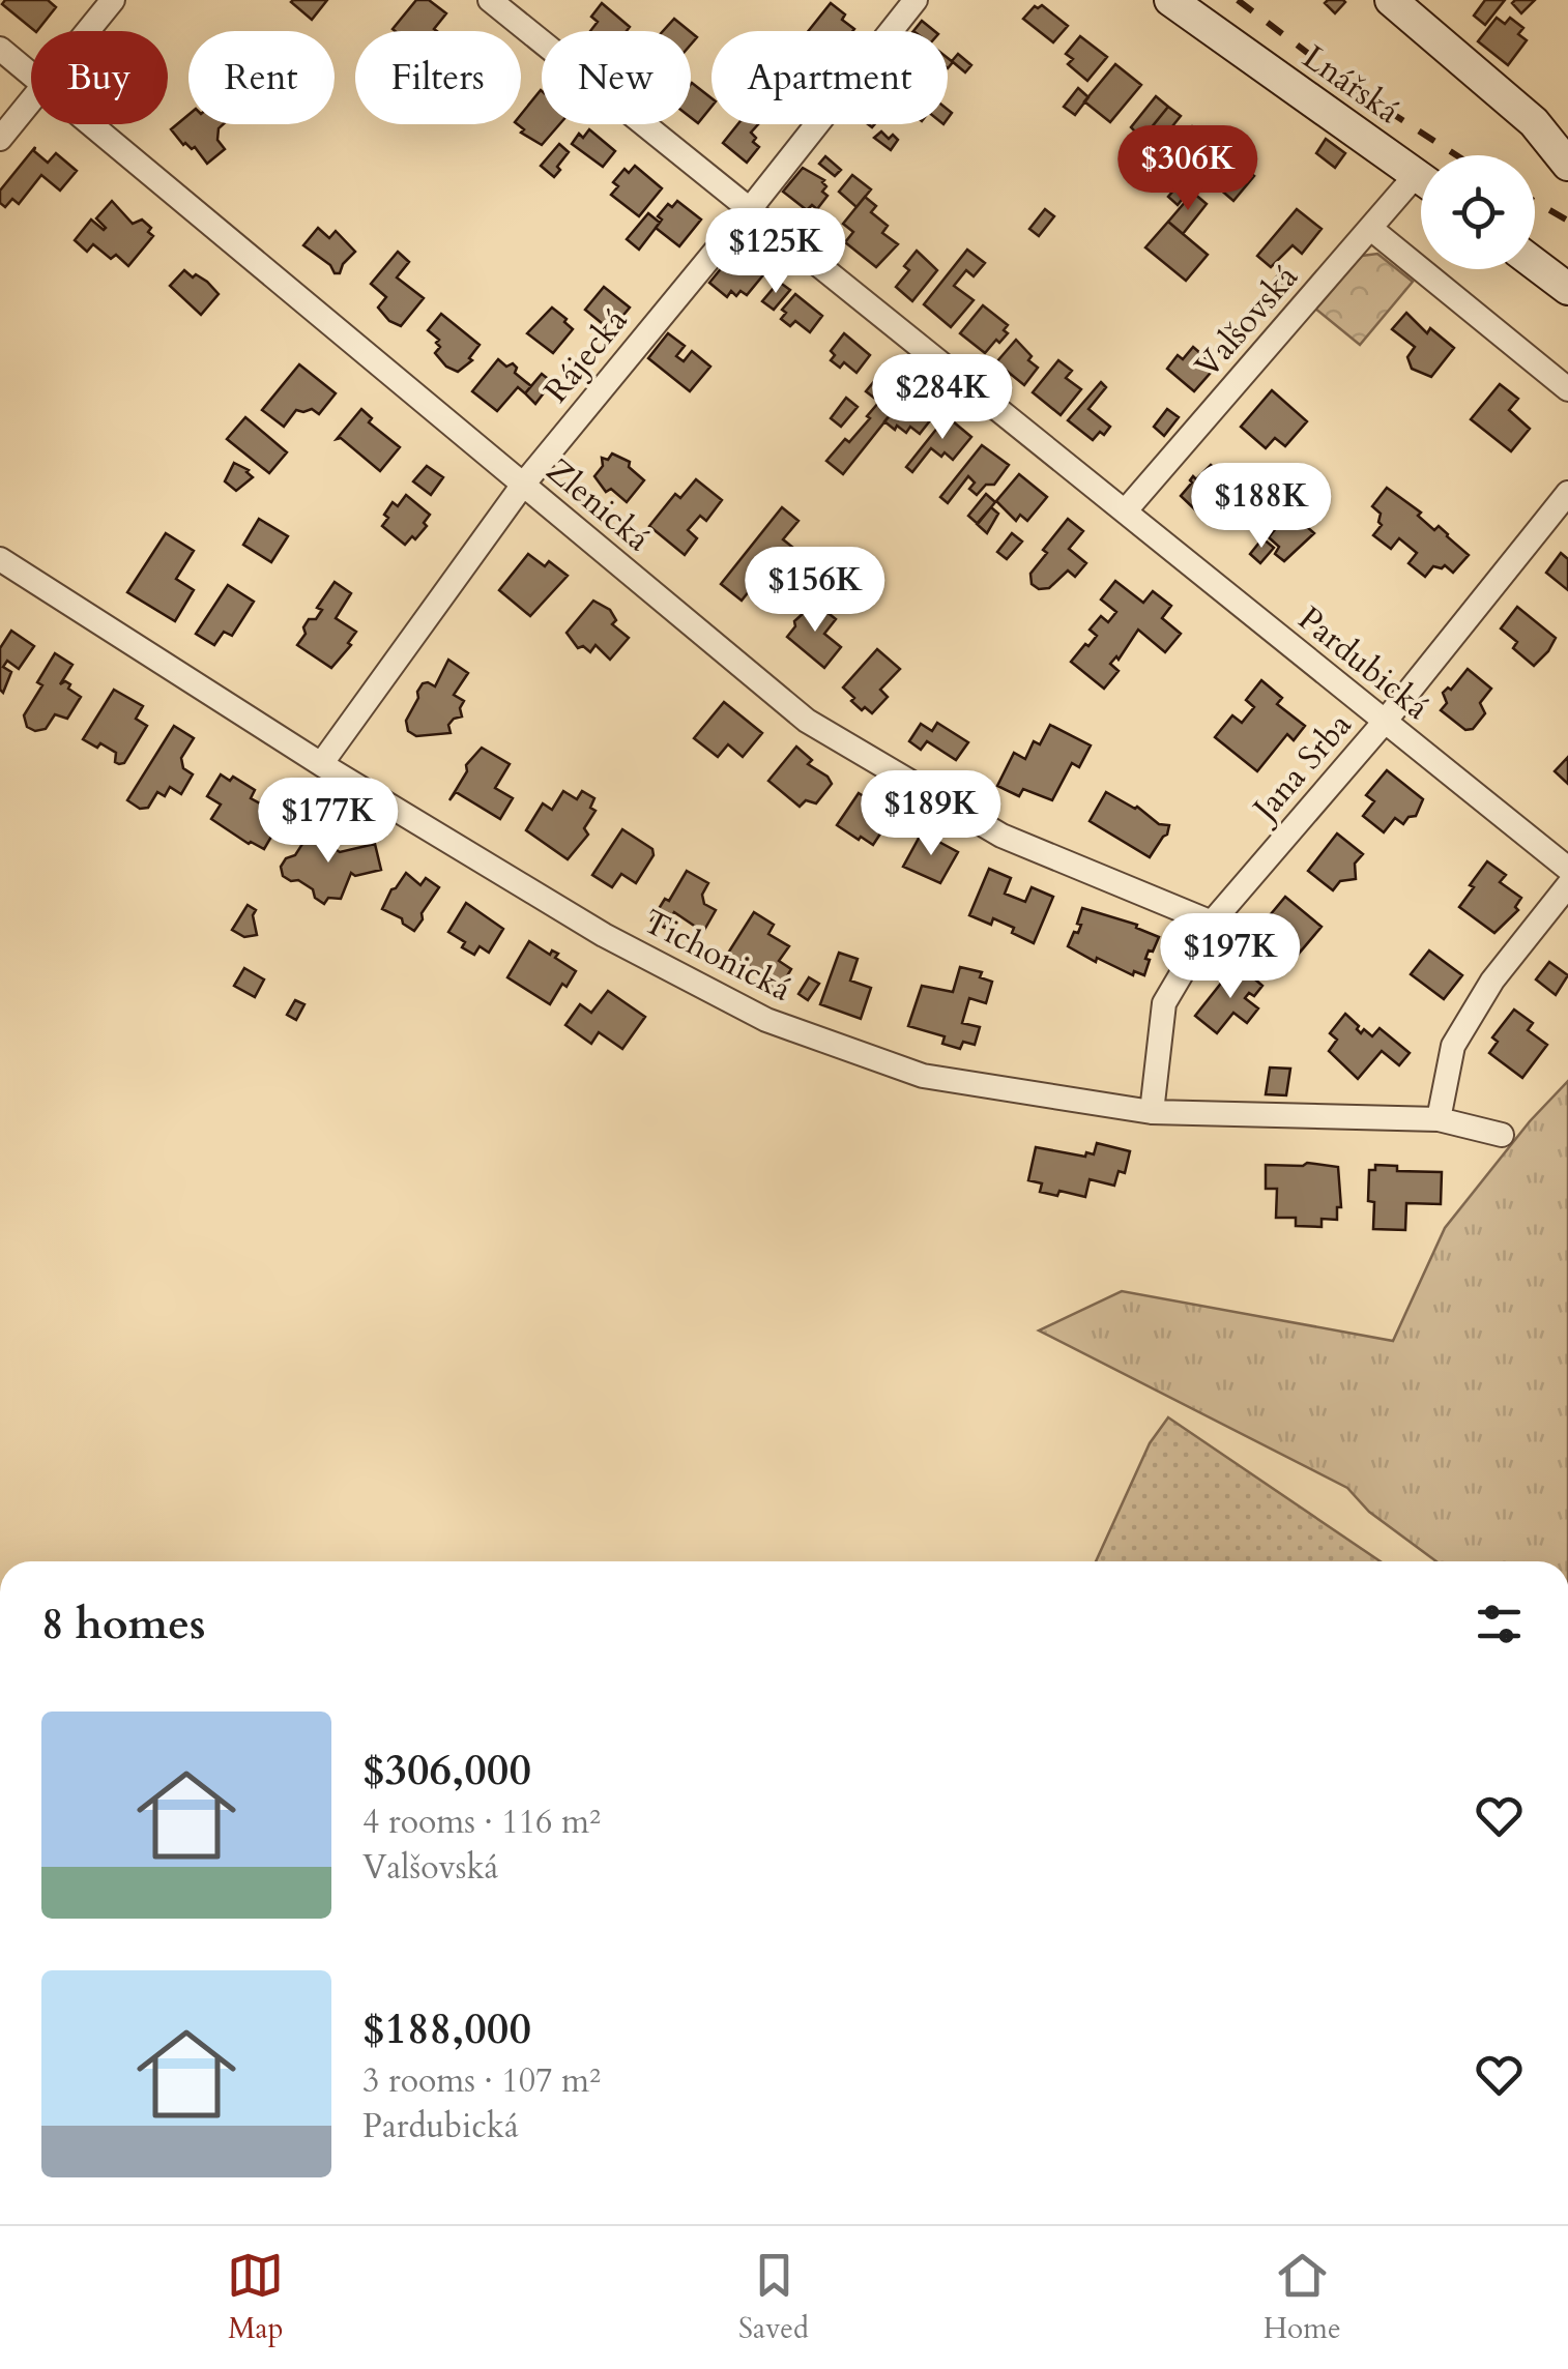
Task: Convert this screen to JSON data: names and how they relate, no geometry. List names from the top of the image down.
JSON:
{
  "streets": {
    "street": [
      "Lnářská",
      "Valšovská",
      "Rájecká",
      "Zlenická",
      "Pardubická",
      "Jana Srba",
      "Tichonická"
    ]
  },
  "crossings": [
    ["Valšovská", "Pardubická"],
    ["Rájecká", "Zlenická"],
    ["Rájecká", "Pardubická"],
    ["Rájecká", "Tichonická"],
    ["Zlenická", "Jana Srba"],
    ["Pardubická", "Jana Srba"],
    ["Jana Srba", "Tichonická"]
  ],
  "page": {
    "chip": [
      "Buy",
      "Rent",
      "Filters",
      "New",
      "Apartment"
    ],
    "price": [
      "$306K",
      "$125K",
      "$284K",
      "$188K",
      "$156K",
      "$189K",
      "$177K",
      "$197K"
    ],
    "heading": "8 homes",
    "list": [
      {
        "name": "$306,000",
        "note": "4 rooms · 116 m² · Valšovská"
      },
      {
        "name": "$188,000",
        "note": "3 rooms · 107 m² · Pardubická"
      }
    ],
    "tabs": ["Map", "Saved", "Home"]
  }
}
